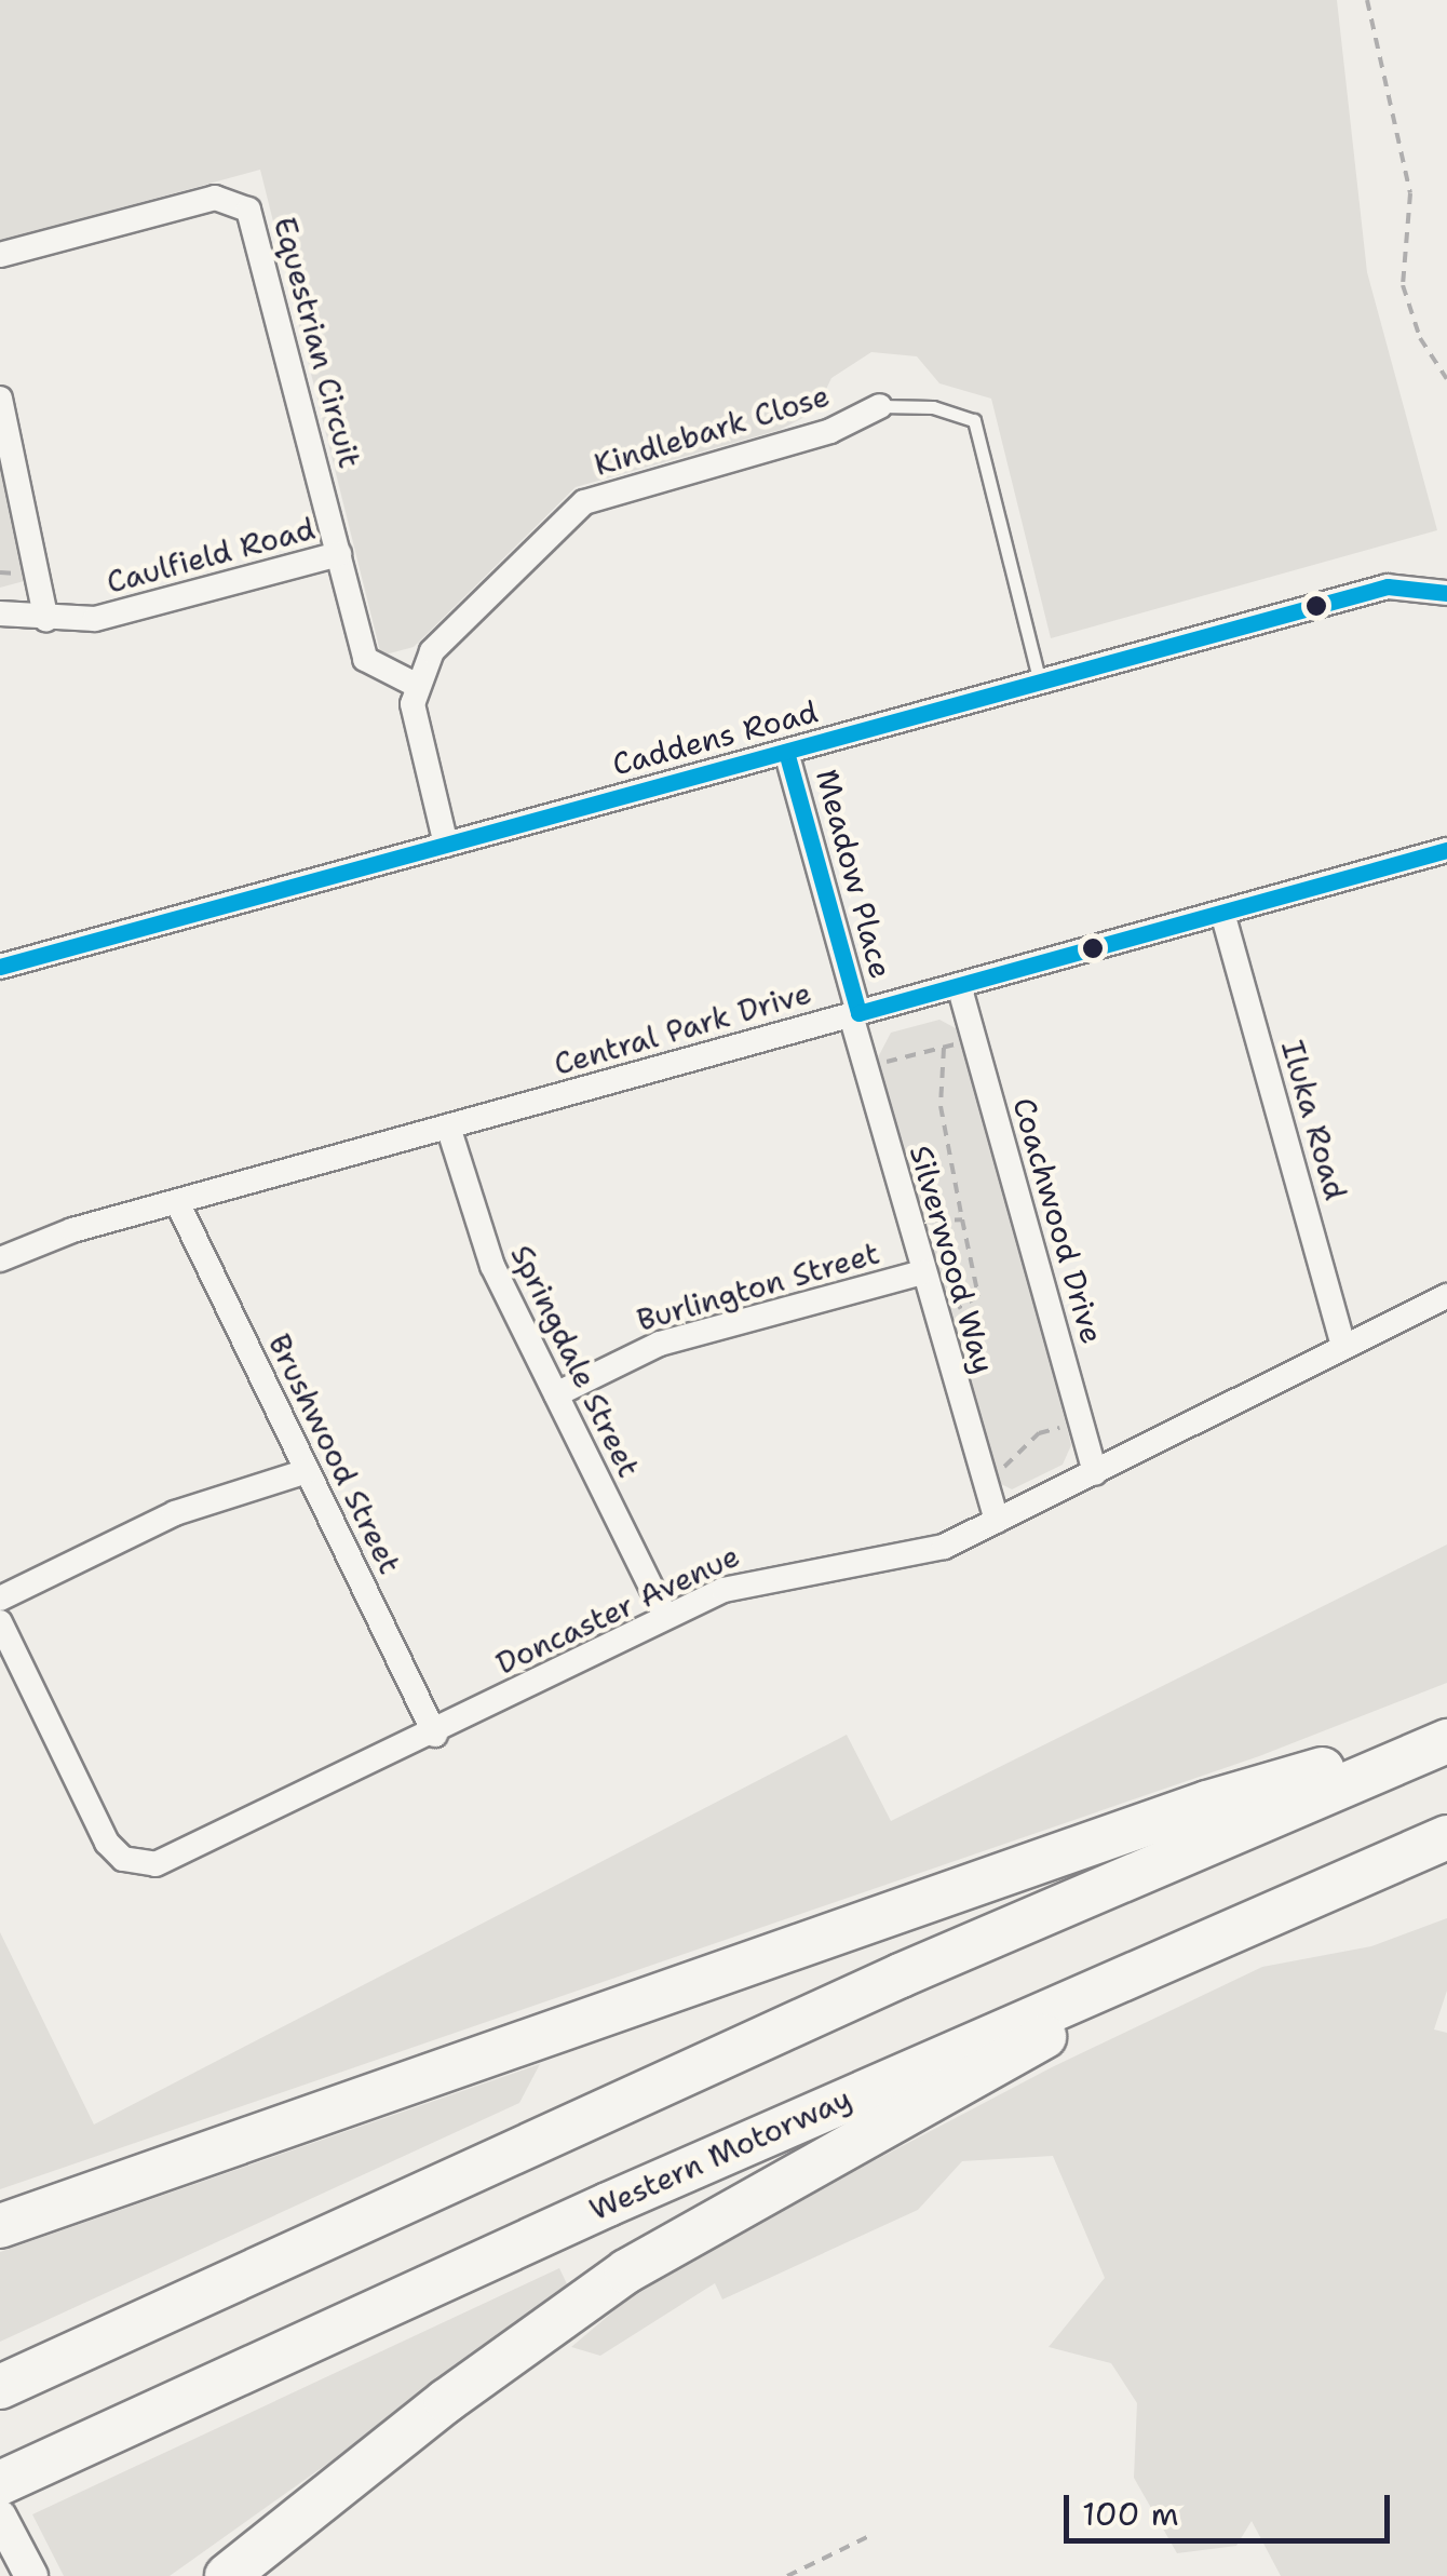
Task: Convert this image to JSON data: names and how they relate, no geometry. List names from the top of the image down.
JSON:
{
  "streets": {
    "highway": ["Western Motorway"],
    "street": [
      "Equestrian Circuit",
      "Kindlebark Close",
      "Caulfield Road",
      "Caddens Road",
      "Meadow Place",
      "Central Park Drive",
      "Iluka Road",
      "Coachwood Drive",
      "Silverwood Way",
      "Burlington Street",
      "Springdale Street",
      "Brushwood Street",
      "Doncaster Avenue"
    ]
  },
  "crossings": [
    ["Equestrian Circuit", "Caulfield Road"],
    ["Kindlebark Close", "Caulfield Road"],
    ["Caddens Road", "Meadow Place"],
    ["Meadow Place", "Central Park Drive"],
    ["Meadow Place", "Silverwood Way"],
    ["Central Park Drive", "Iluka Road"],
    ["Central Park Drive", "Coachwood Drive"],
    ["Central Park Drive", "Silverwood Way"],
    ["Central Park Drive", "Springdale Street"],
    ["Central Park Drive", "Brushwood Street"],
    ["Iluka Road", "Doncaster Avenue"],
    ["Coachwood Drive", "Doncaster Avenue"],
    ["Silverwood Way", "Burlington Street"],
    ["Silverwood Way", "Doncaster Avenue"],
    ["Burlington Street", "Springdale Street"],
    ["Springdale Street", "Doncaster Avenue"],
    ["Brushwood Street", "Doncaster Avenue"]
  ],
  "scale_bar": "100 m"
}
